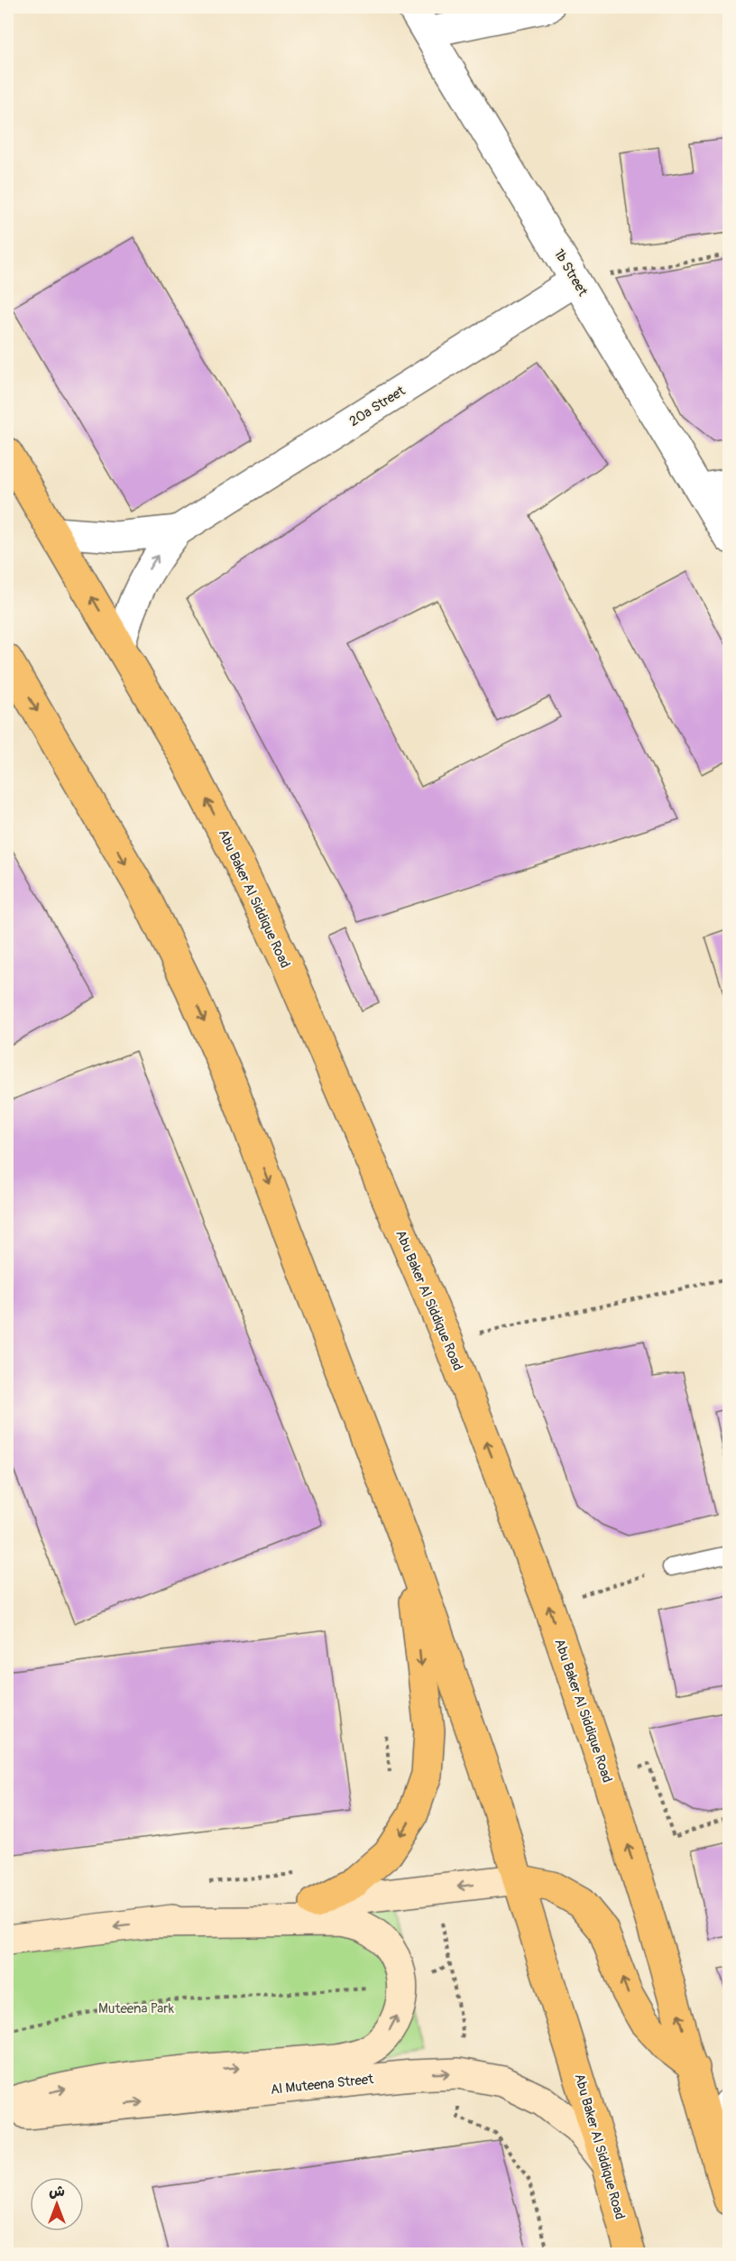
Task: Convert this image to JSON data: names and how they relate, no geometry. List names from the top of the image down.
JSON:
{
  "streets": {
    "main road": ["Abu Baker Al Siddique Road"],
    "street": ["1b Street", "20a Street", "Al Muteena Street"]
  },
  "crossings": [
    ["1b Street", "20a Street"],
    ["20a Street", "Abu Baker Al Siddique Road"],
    ["Abu Baker Al Siddique Road", "Al Muteena Street"]
  ],
  "parks": ["Muteena Park"],
  "north": "top"
}
